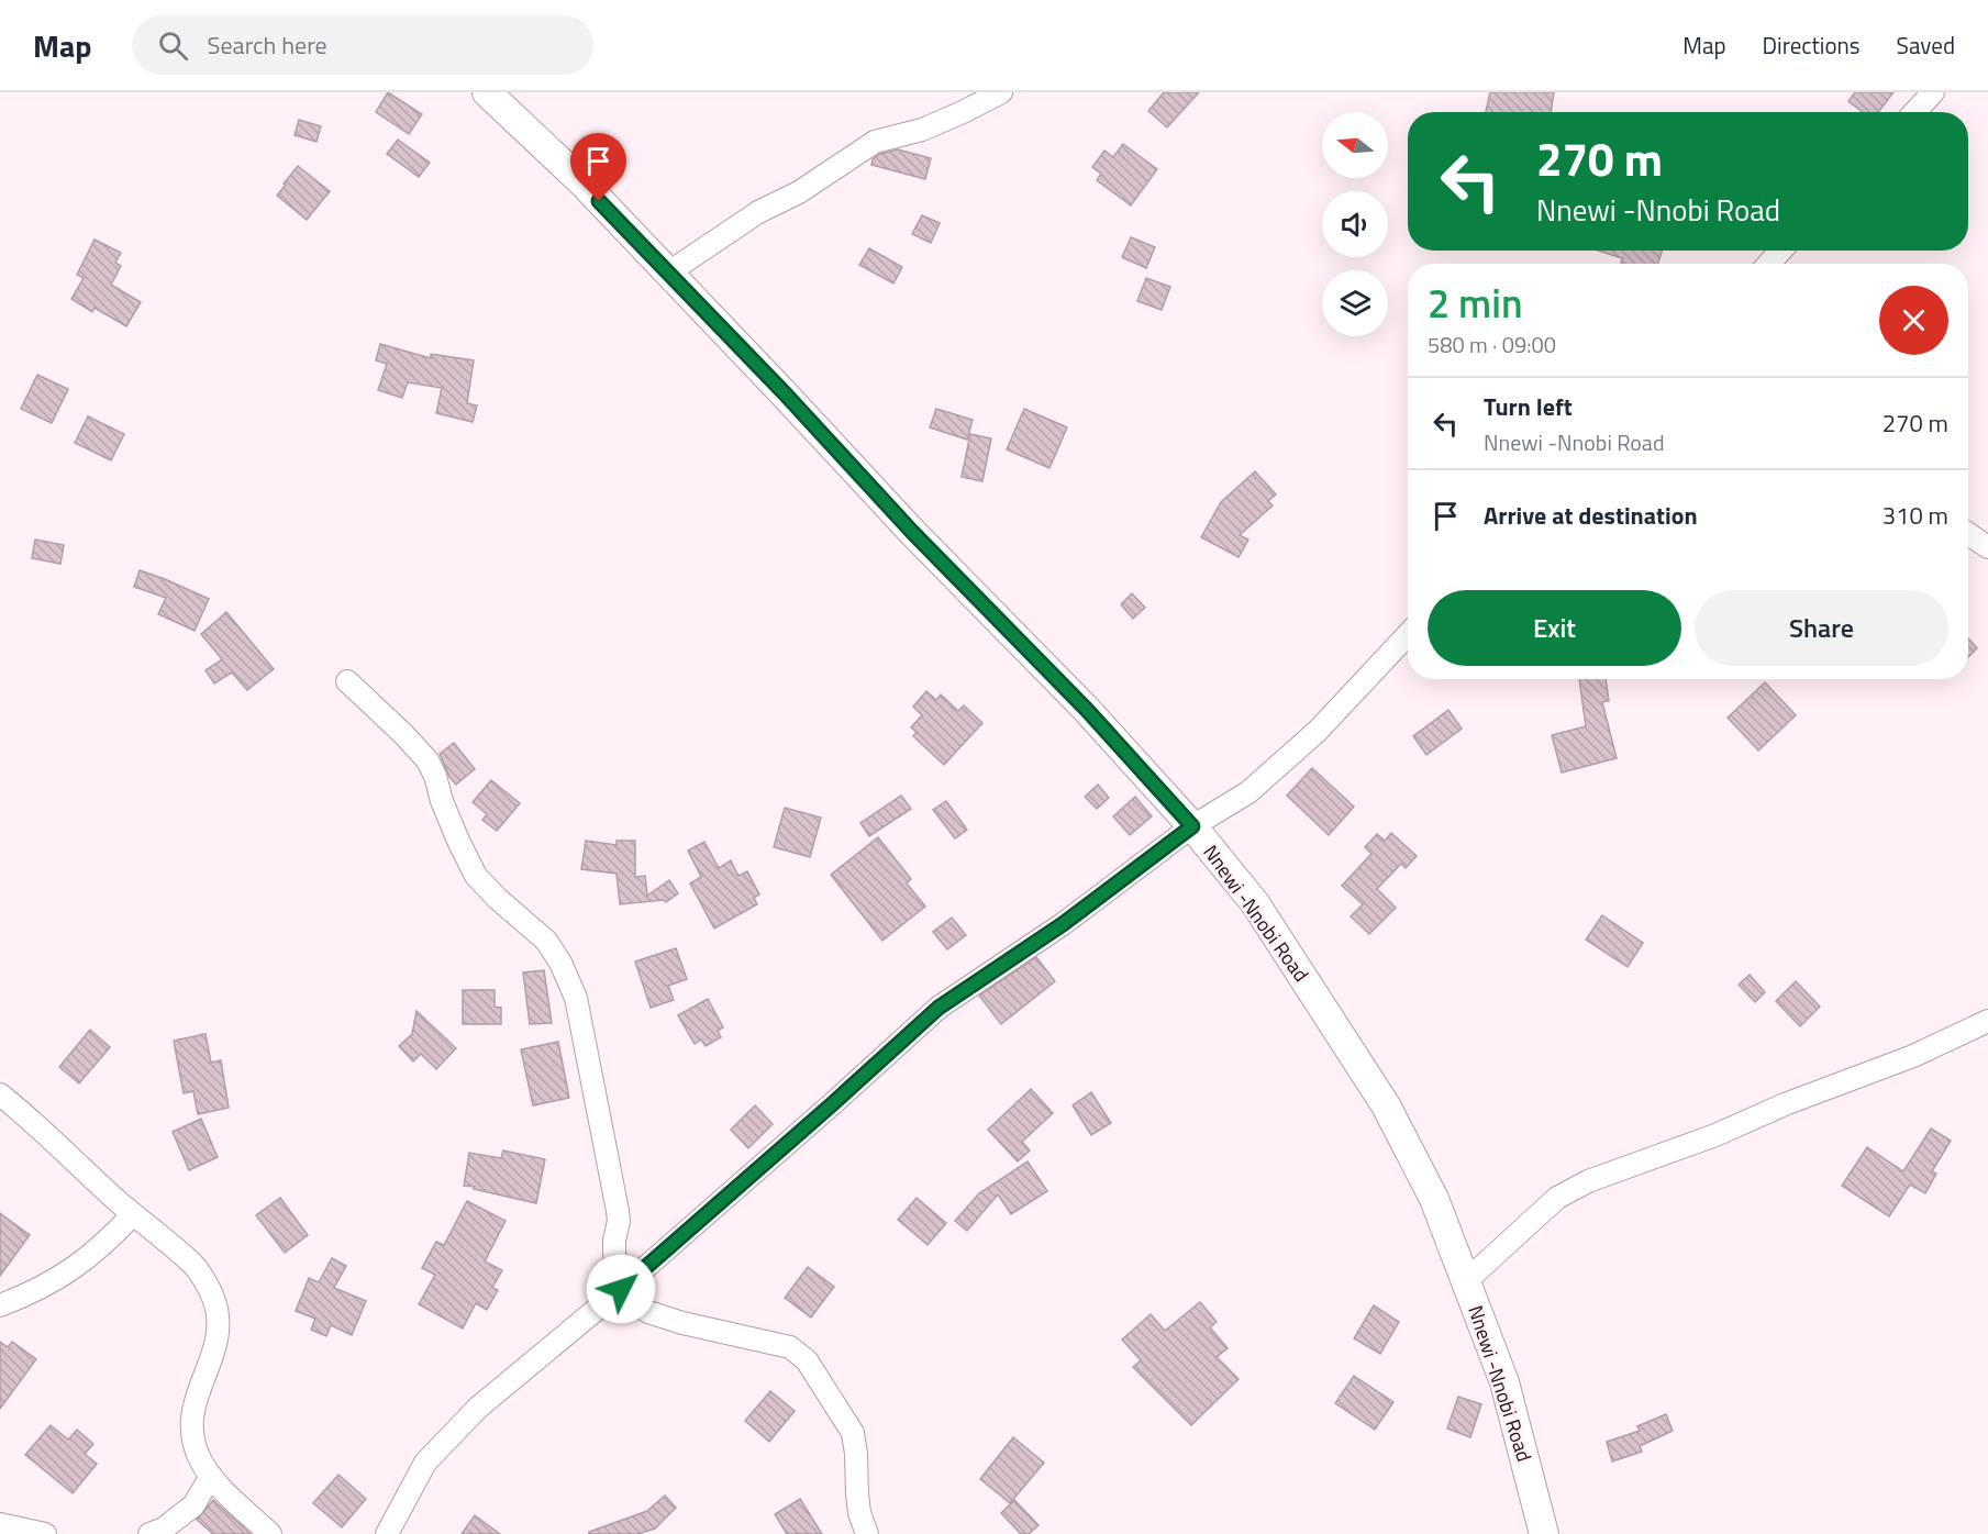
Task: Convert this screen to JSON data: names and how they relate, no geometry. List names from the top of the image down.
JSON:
{
  "streets": {
    "main road": ["Nnewi -Nnobi Road"]
  },
  "north": "left",
  "page": {
    "header": "Map",
    "search": "Search here",
    "nav": ["Map", "Directions", "Saved"],
    "turn": ["270 m", "Nnewi -Nnobi Road"],
    "heading": ["2 min", "580 m · 09:00"],
    "list": [
      {
        "name": "Turn left",
        "note": "Nnewi -Nnobi Road",
        "value": "270 m"
      },
      {
        "name": "Arrive at destination",
        "value": "310 m"
      }
    ],
    "buttons": ["Exit", "Share"]
  }
}
